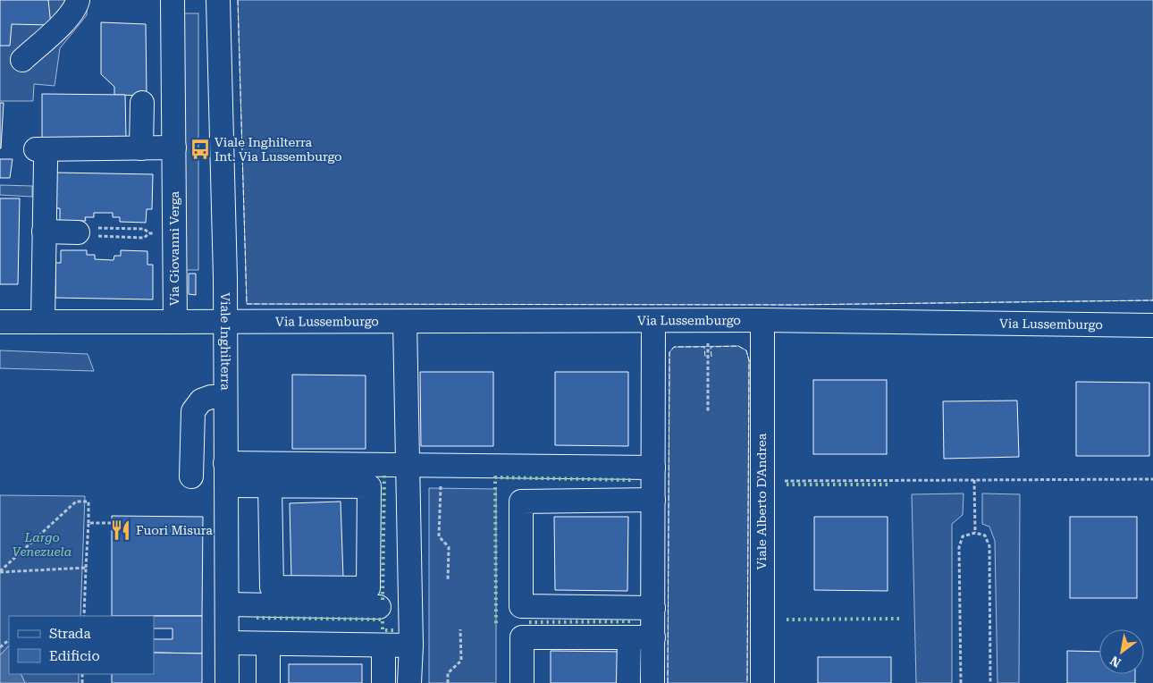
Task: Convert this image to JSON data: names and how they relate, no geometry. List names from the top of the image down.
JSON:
{
  "streets": {
    "street": [
      "Via Giovanni Verga",
      "Via Lussemburgo",
      "Viale Inghilterra",
      "Viale Alberto D'Andrea"
    ]
  },
  "crossings": [
    ["Via Giovanni Verga", "Via Lussemburgo"],
    ["Via Lussemburgo", "Viale Inghilterra"],
    ["Via Lussemburgo", "Viale Alberto D'Andrea"]
  ],
  "parks": ["Largo Venezuela"],
  "places": {
    "bus stop": ["Viale Inghilterra Int. Via Lussemburgo"],
    "restaurant": ["Fuori Misura"]
  },
  "legend": ["Strada", "Edificio"],
  "north": "bottom left"
}
